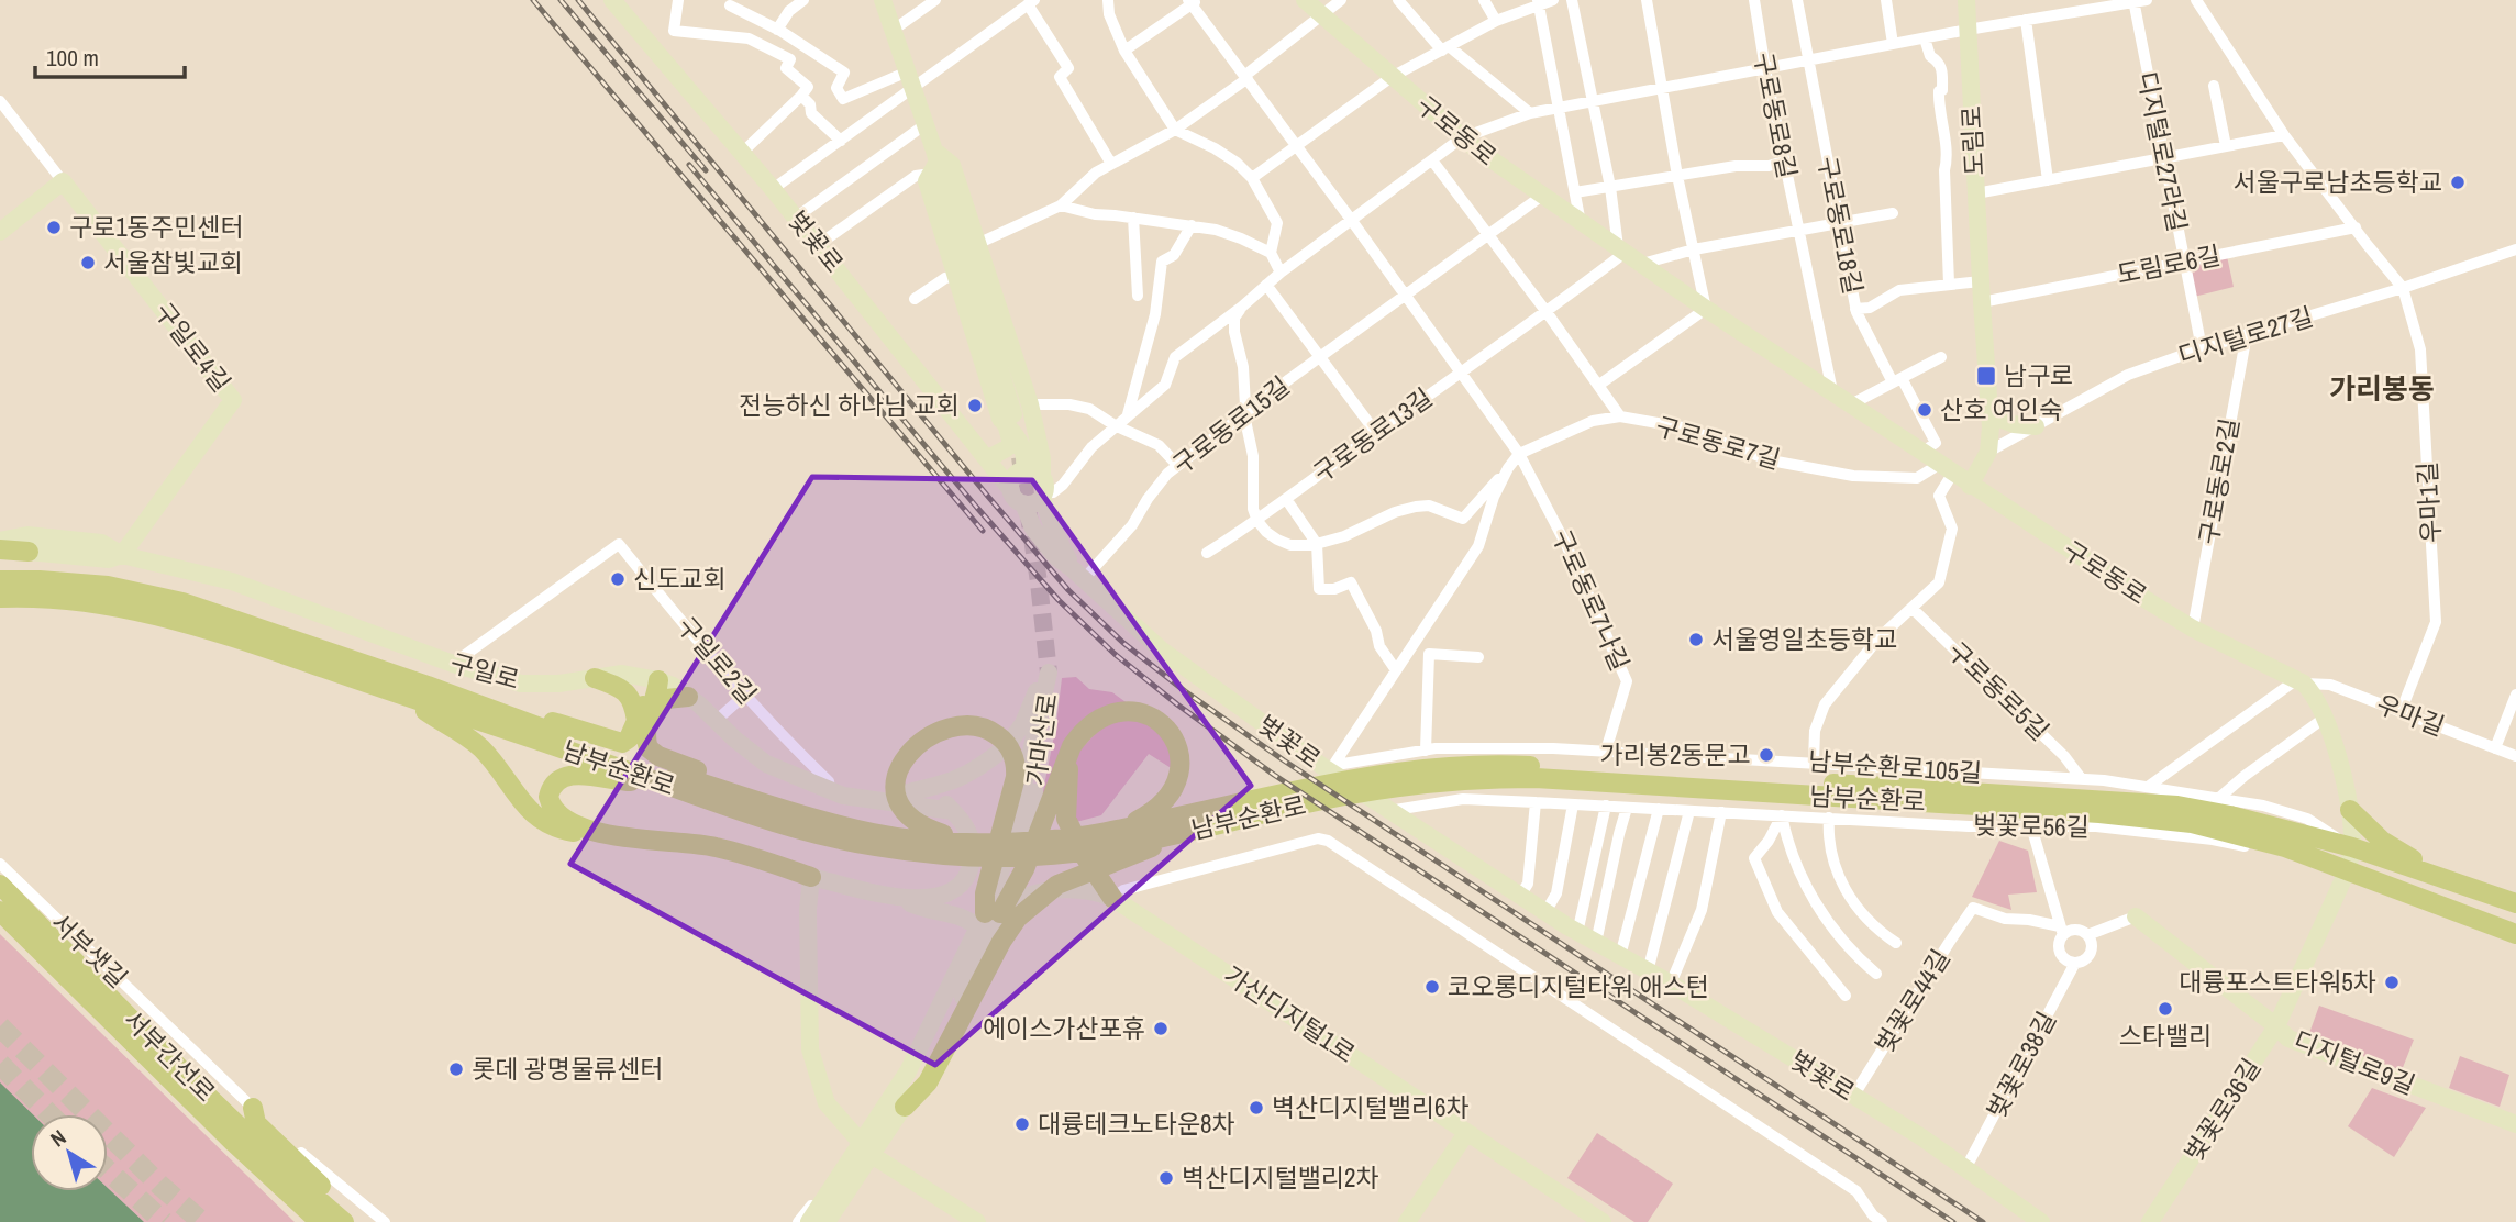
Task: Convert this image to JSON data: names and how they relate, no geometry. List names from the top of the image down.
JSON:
{
  "streets": {
    "main road": [
      "구로동로",
      "도림로",
      "벚꽃로",
      "구일로4길",
      "구일로",
      "가마산로",
      "남부순환로",
      "가산디지털1로",
      "서부간선로",
      "디지털로9길",
      "벚꽃로36길"
    ],
    "street": [
      "구로동로8길",
      "디지털로27라길",
      "구로동로18길",
      "도림로6길",
      "디지털로27길",
      "구로동로15길",
      "구로동로13길",
      "구로동로7길",
      "구로동로2길",
      "우마1길",
      "구로동로7나길",
      "구일로2길",
      "구로동로5길",
      "우마길",
      "남부순환로105길",
      "벚꽃로56길",
      "서부샛길",
      "벚꽃로44길",
      "벚꽃로38길"
    ]
  },
  "crossings": [
    ["구로동로8길", "구로동로"],
    ["구로동로", "도림로"],
    ["구로동로", "구로동로15길"],
    ["구로동로", "구로동로13길"],
    ["구로동로", "구로동로7길"],
    ["구로동로", "구로동로2길"],
    ["구로동로", "우마길"],
    ["도림로", "도림로6길"],
    ["도림로", "디지털로27길"],
    ["디지털로27라길", "도림로6길"],
    ["디지털로27라길", "디지털로27길"],
    ["벚꽃로", "구로동로15길"],
    ["벚꽃로", "구로동로7길"],
    ["벚꽃로", "남부순환로105길"],
    ["벚꽃로", "벚꽃로56길"],
    ["벚꽃로", "벚꽃로44길"],
    ["벚꽃로", "벚꽃로38길"],
    ["디지털로27길", "구로동로2길"],
    ["디지털로27길", "우마1길"],
    ["구일로4길", "구일로"],
    ["구로동로7길", "구로동로7나길"],
    ["구로동로7길", "남부순환로105길"],
    ["우마1길", "우마길"],
    ["구로동로7나길", "남부순환로105길"],
    ["구일로2길", "구일로"],
    ["구로동로5길", "남부순환로105길"],
    ["남부순환로105길", "남부순환로"],
    ["남부순환로", "벚꽃로56길"],
    ["남부순환로", "벚꽃로36길"],
    ["벚꽃로56길", "벚꽃로36길"],
    ["벚꽃로44길", "벚꽃로38길"],
    ["디지털로9길", "벚꽃로36길"]
  ],
  "districts": ["가리봉동"],
  "places": {
    "other": [
      "서울구로남초등학교",
      "구로1동주민센터",
      "서울참빛교회",
      "전능하신 하나님 교회",
      "산호 여인숙",
      "신도교회",
      "서울영일초등학교",
      "가리봉2동문고",
      "대륭포스트타워5차",
      "코오롱디지털타워 애스턴",
      "스타밸리",
      "에이스가산포휴",
      "롯데 광명물류센터",
      "벽산디지털밸리6차",
      "대륭테크노타운8차",
      "벽산디지털밸리2차"
    ],
    "transit": ["남구로"]
  },
  "scale_bar": "100 m",
  "north": "top left"
}
